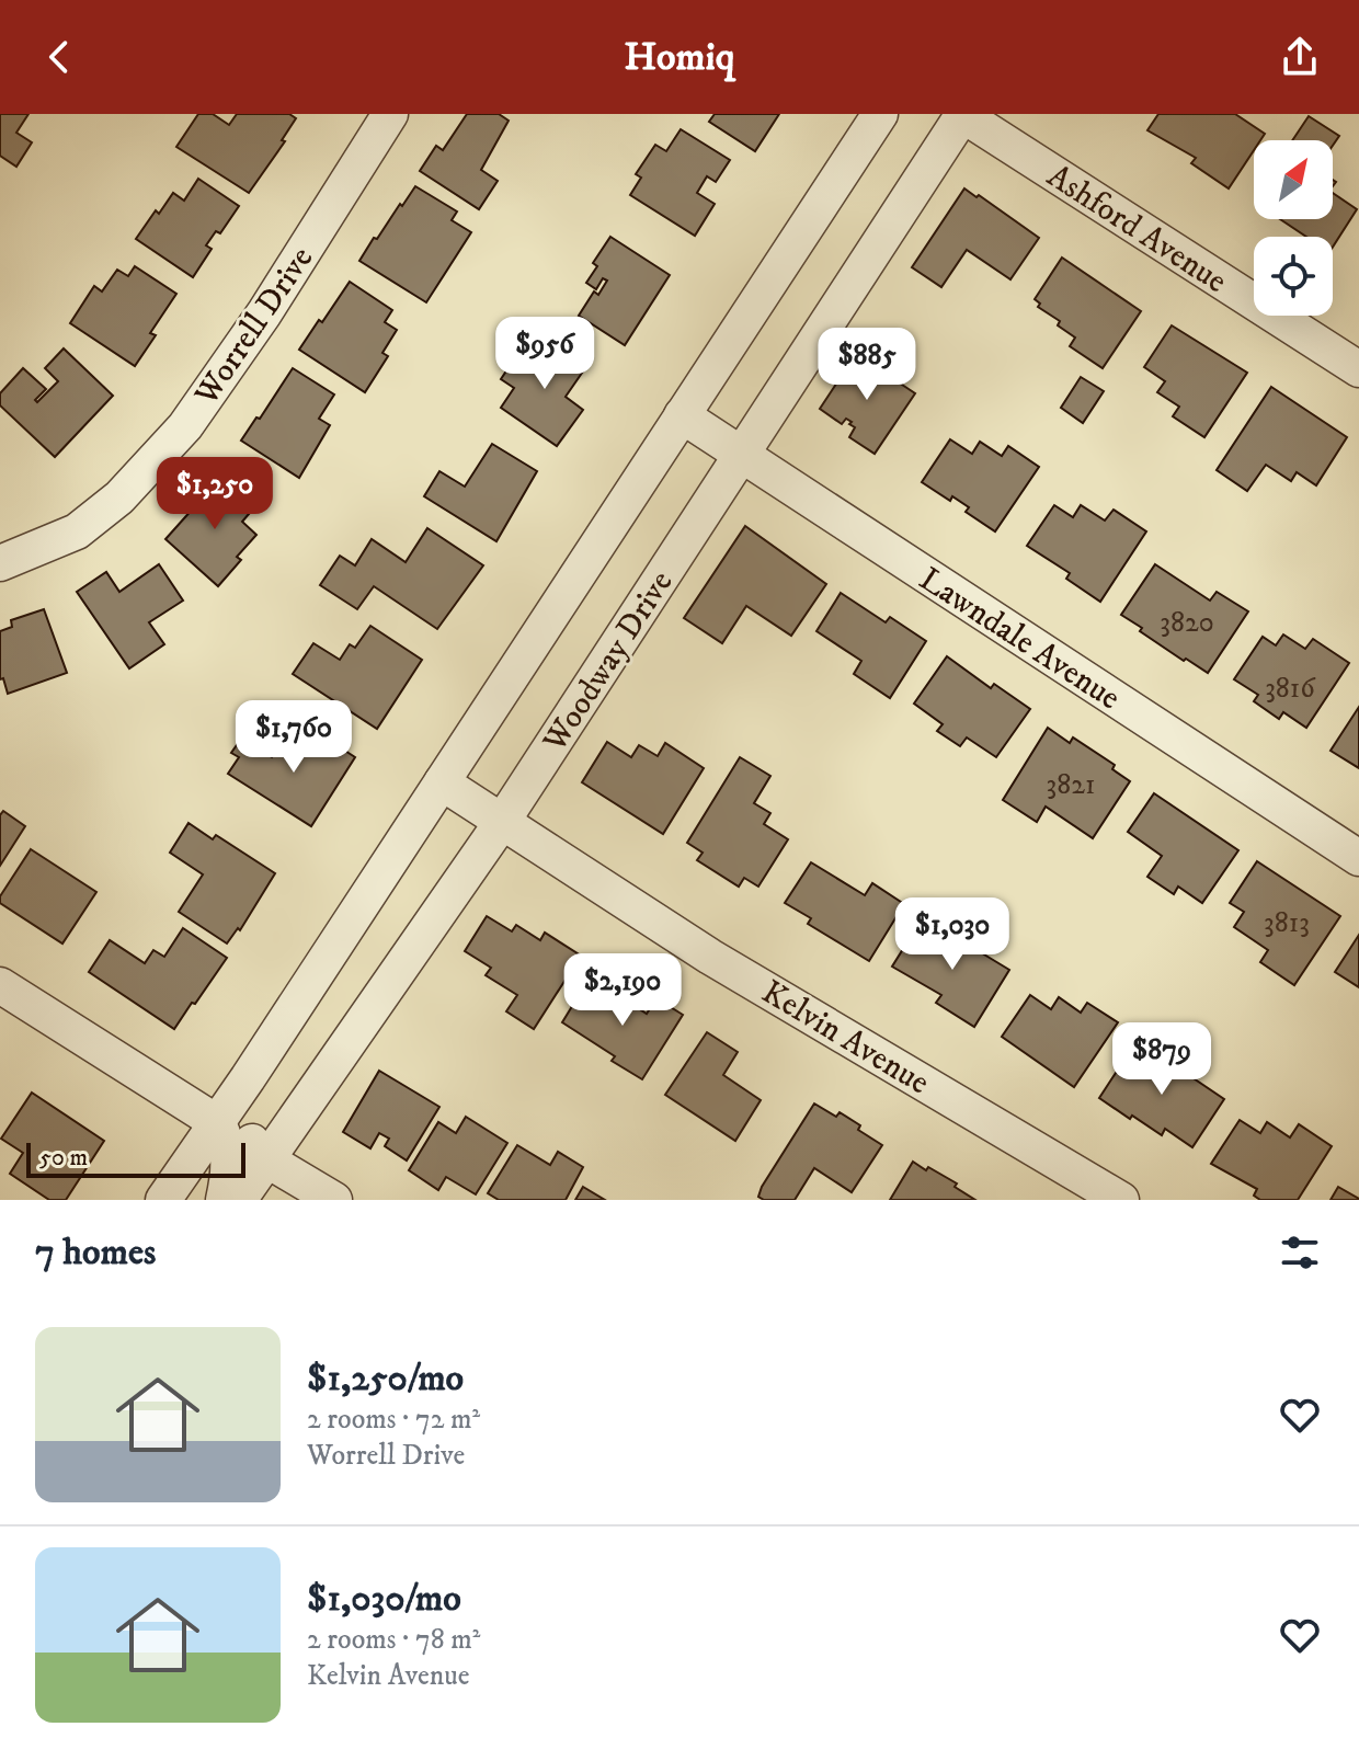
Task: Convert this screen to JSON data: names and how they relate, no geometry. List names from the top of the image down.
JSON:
{
  "streets": {
    "street": [
      "Ashford Avenue",
      "Worrell Drive",
      "Lawndale Avenue",
      "Woodway Drive",
      "Kelvin Avenue"
    ]
  },
  "crossings": [
    ["Ashford Avenue", "Woodway Drive"],
    ["Lawndale Avenue", "Woodway Drive"],
    ["Woodway Drive", "Kelvin Avenue"]
  ],
  "house_numbers": [
    "3820",
    "3816",
    "3821",
    "3813"
  ],
  "scale_bar": "50 m",
  "north": "top right",
  "page": {
    "header": "Homiq",
    "price": [
      "$956",
      "$885",
      "$1,250",
      "$1,760",
      "$1,030",
      "$2,190",
      "$879"
    ],
    "scale": "50 m",
    "heading": "7 homes",
    "list": [
      {
        "name": "$1,250/mo",
        "note": "2 rooms · 72 m² · Worrell Drive"
      },
      {
        "name": "$1,030/mo",
        "note": "2 rooms · 78 m² · Kelvin Avenue"
      }
    ]
  }
}
